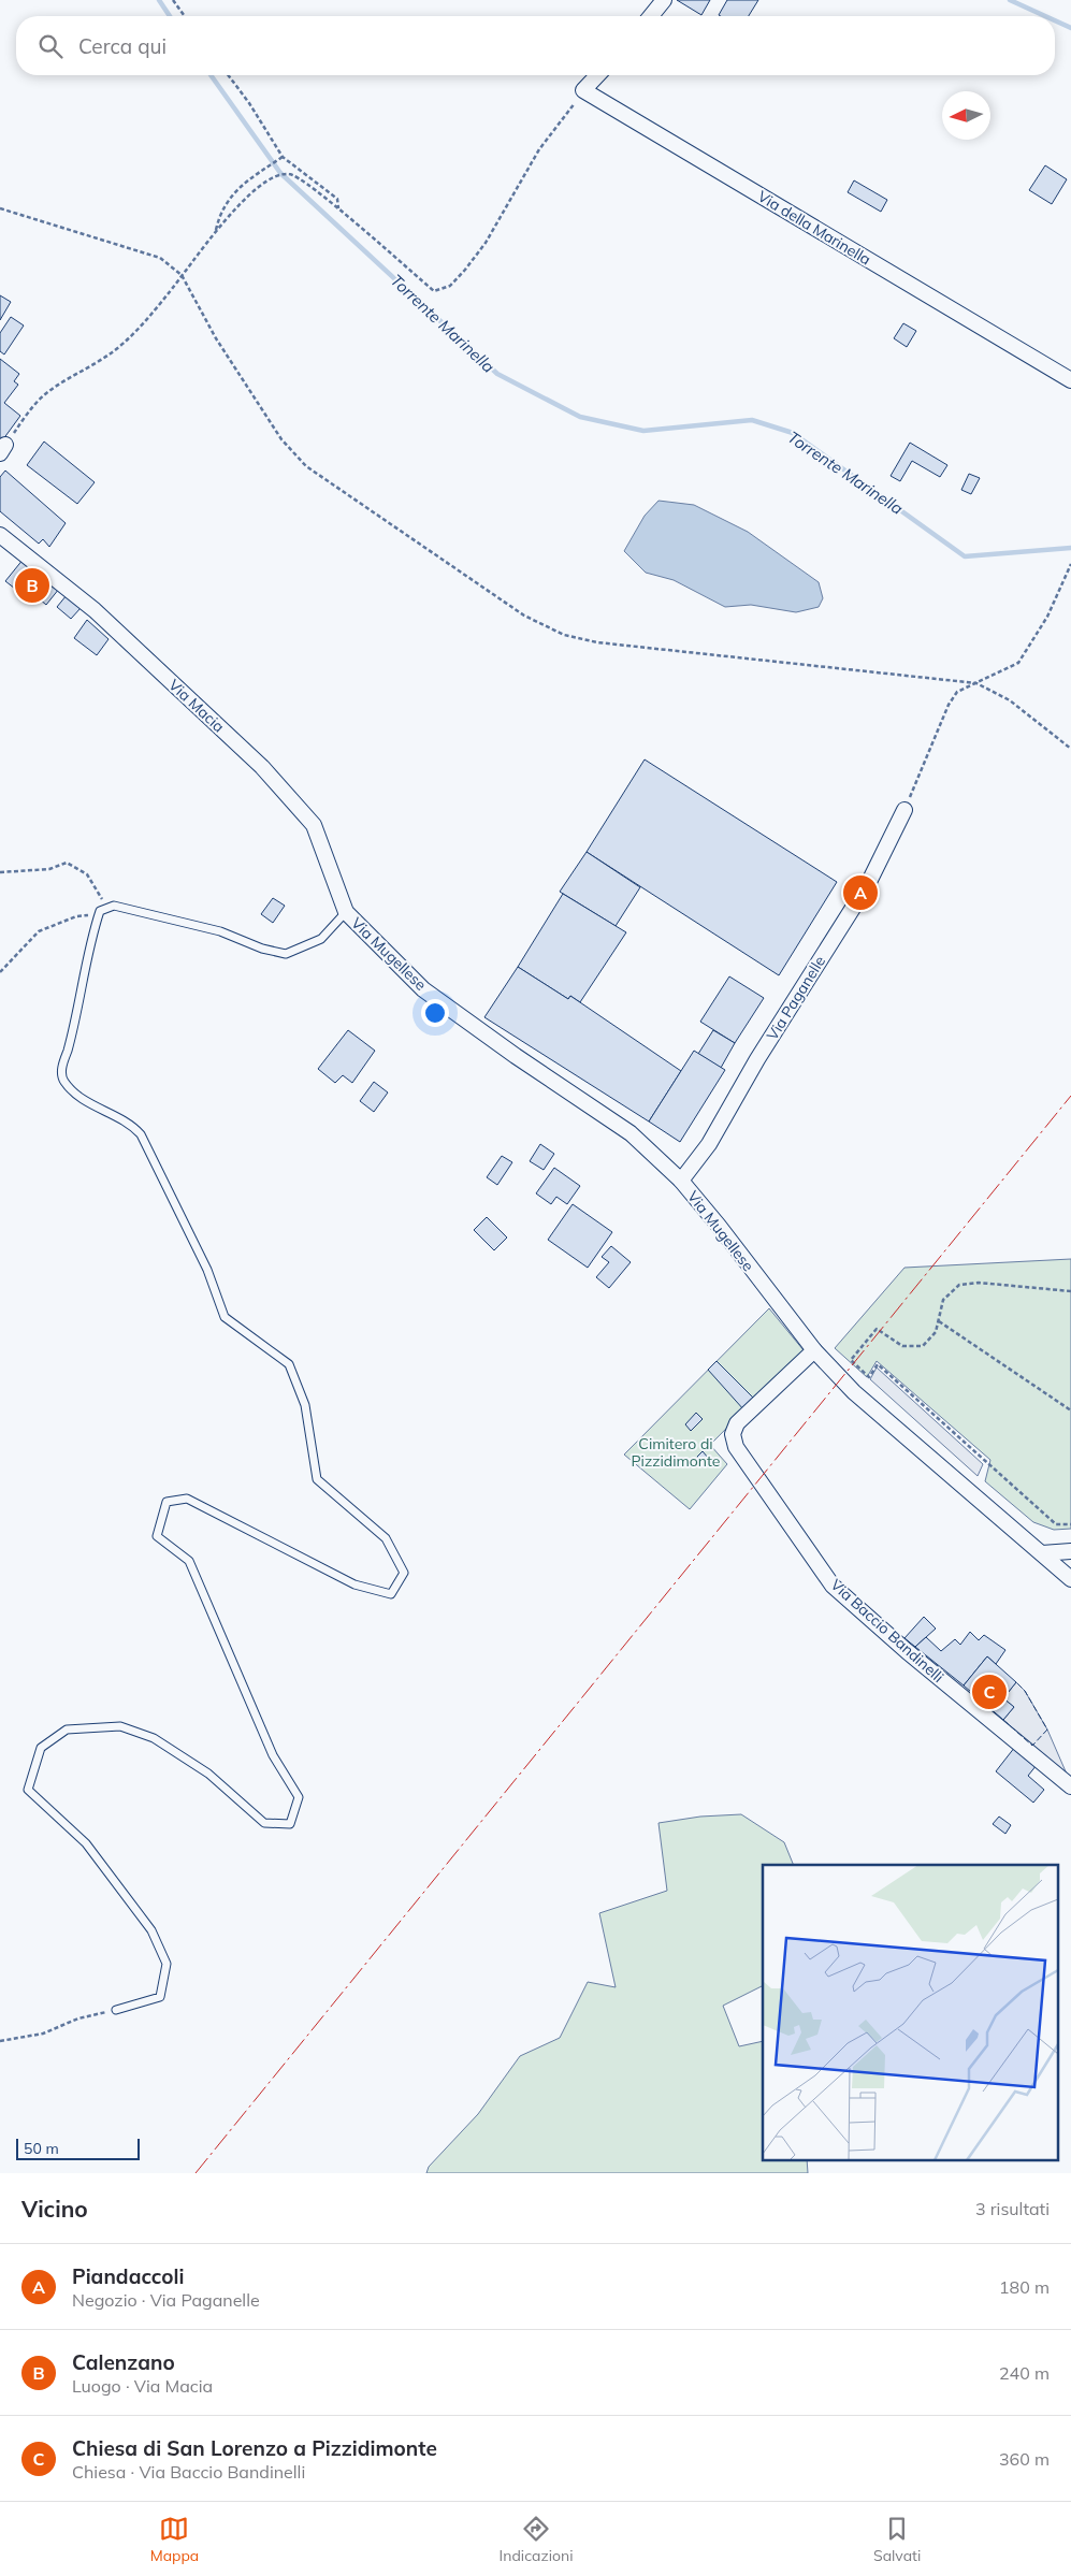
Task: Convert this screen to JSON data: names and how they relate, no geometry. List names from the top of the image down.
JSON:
{
  "streets": {
    "street": [
      "Via della Marinella",
      "Via Macia",
      "Via Mugellese",
      "Via Paganelle",
      "Via Baccio Bandinelli"
    ]
  },
  "crossings": [
    ["Via Macia", "Via Mugellese"],
    ["Via Mugellese", "Via Paganelle"],
    ["Via Mugellese", "Via Baccio Bandinelli"]
  ],
  "water": ["Torrente Marinella"],
  "parks": ["Cimitero di Pizzidimonte"],
  "scale_bar": "50 m",
  "north": "left",
  "page": {
    "search": "Cerca qui",
    "pins": ["B", "A", "C"],
    "scale": "50 m",
    "heading": ["Vicino", "3 risultati"],
    "list": [
      {
        "mark": "A",
        "name": "Piandaccoli",
        "note": "Negozio · Via Paganelle",
        "value": "180 m"
      },
      {
        "mark": "B",
        "name": "Calenzano",
        "note": "Luogo · Via Macia",
        "value": "240 m"
      },
      {
        "mark": "C",
        "name": "Chiesa di San Lorenzo a Pizzidimonte",
        "note": "Chiesa · Via Baccio Bandinelli",
        "value": "360 m"
      }
    ],
    "nav": ["Mappa", "Indicazioni", "Salvati"]
  }
}
